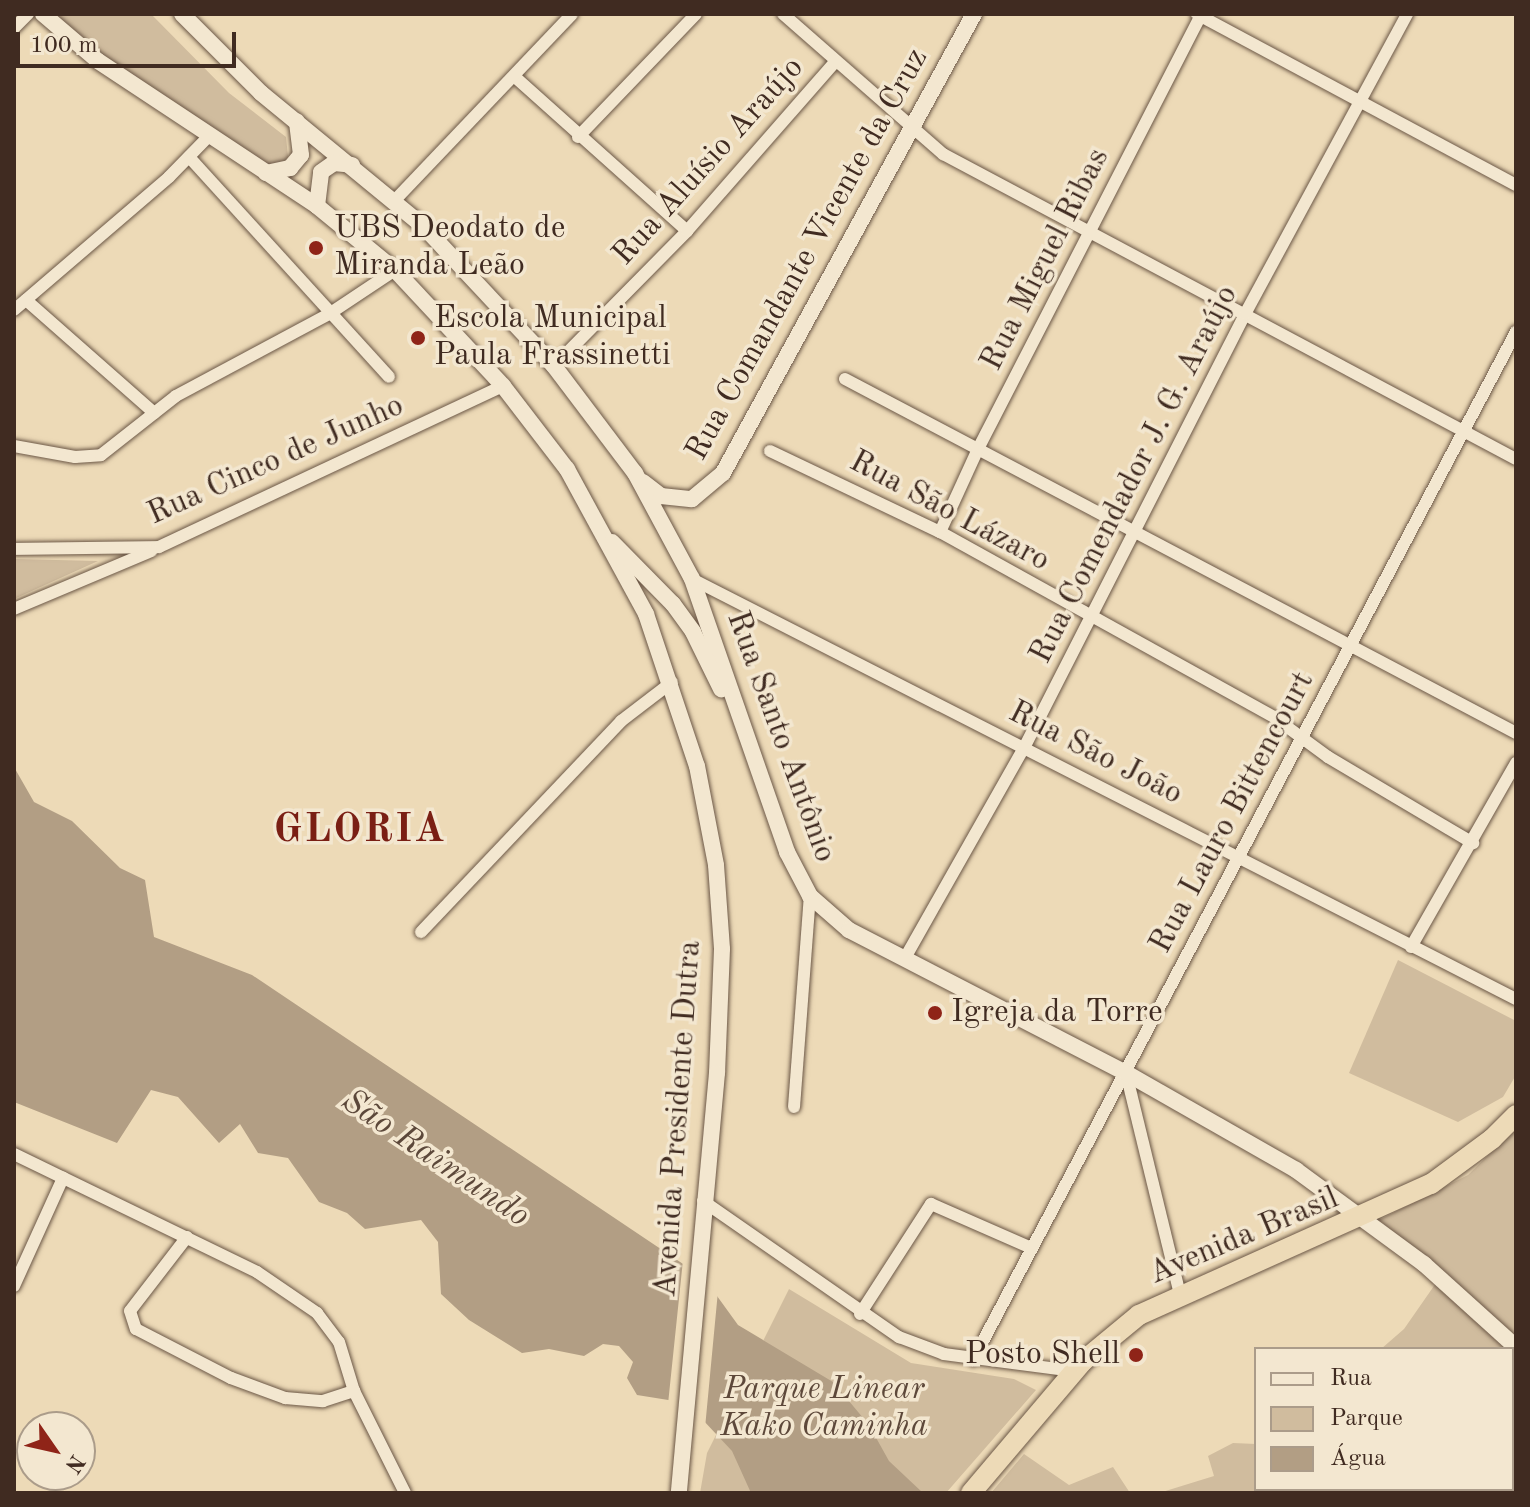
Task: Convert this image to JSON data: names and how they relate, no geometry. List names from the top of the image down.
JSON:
{
  "streets": {
    "highway": ["Avenida Brasil"],
    "street": [
      "Rua Aluísio Araújo",
      "Rua Comandante Vicente da Cruz",
      "Rua Miguel Ribas",
      "Rua Cinco de Junho",
      "Rua Comendador J. G. Araújo",
      "Rua São Lázaro",
      "Rua Santo Antônio",
      "Rua São João",
      "Rua Lauro Bittencourt",
      "Avenida Presidente Dutra"
    ]
  },
  "crossings": [
    ["Rua Miguel Ribas", "Rua São Lázaro"],
    ["Rua Cinco de Junho", "Avenida Presidente Dutra"],
    ["Rua Comendador J. G. Araújo", "Rua São Lázaro"],
    ["Rua Comendador J. G. Araújo", "Rua Santo Antônio"],
    ["Rua Comendador J. G. Araújo", "Rua São João"],
    ["Rua São Lázaro", "Rua Lauro Bittencourt"],
    ["Rua Santo Antônio", "Rua São João"],
    ["Rua Santo Antônio", "Rua Lauro Bittencourt"],
    ["Rua Santo Antônio", "Avenida Brasil"],
    ["Rua São João", "Rua Lauro Bittencourt"]
  ],
  "districts": ["GLORIA"],
  "water": ["São Raimundo"],
  "parks": ["Parque Linear Kako Caminha"],
  "places": [
    "UBS Deodato de Miranda Leão",
    "Escola Municipal Paula Frassinetti",
    "Igreja da Torre",
    "Posto Shell"
  ],
  "legend": ["Rua", "Parque", "Água"],
  "scale_bar": "100 m",
  "north": "bottom right"
}
